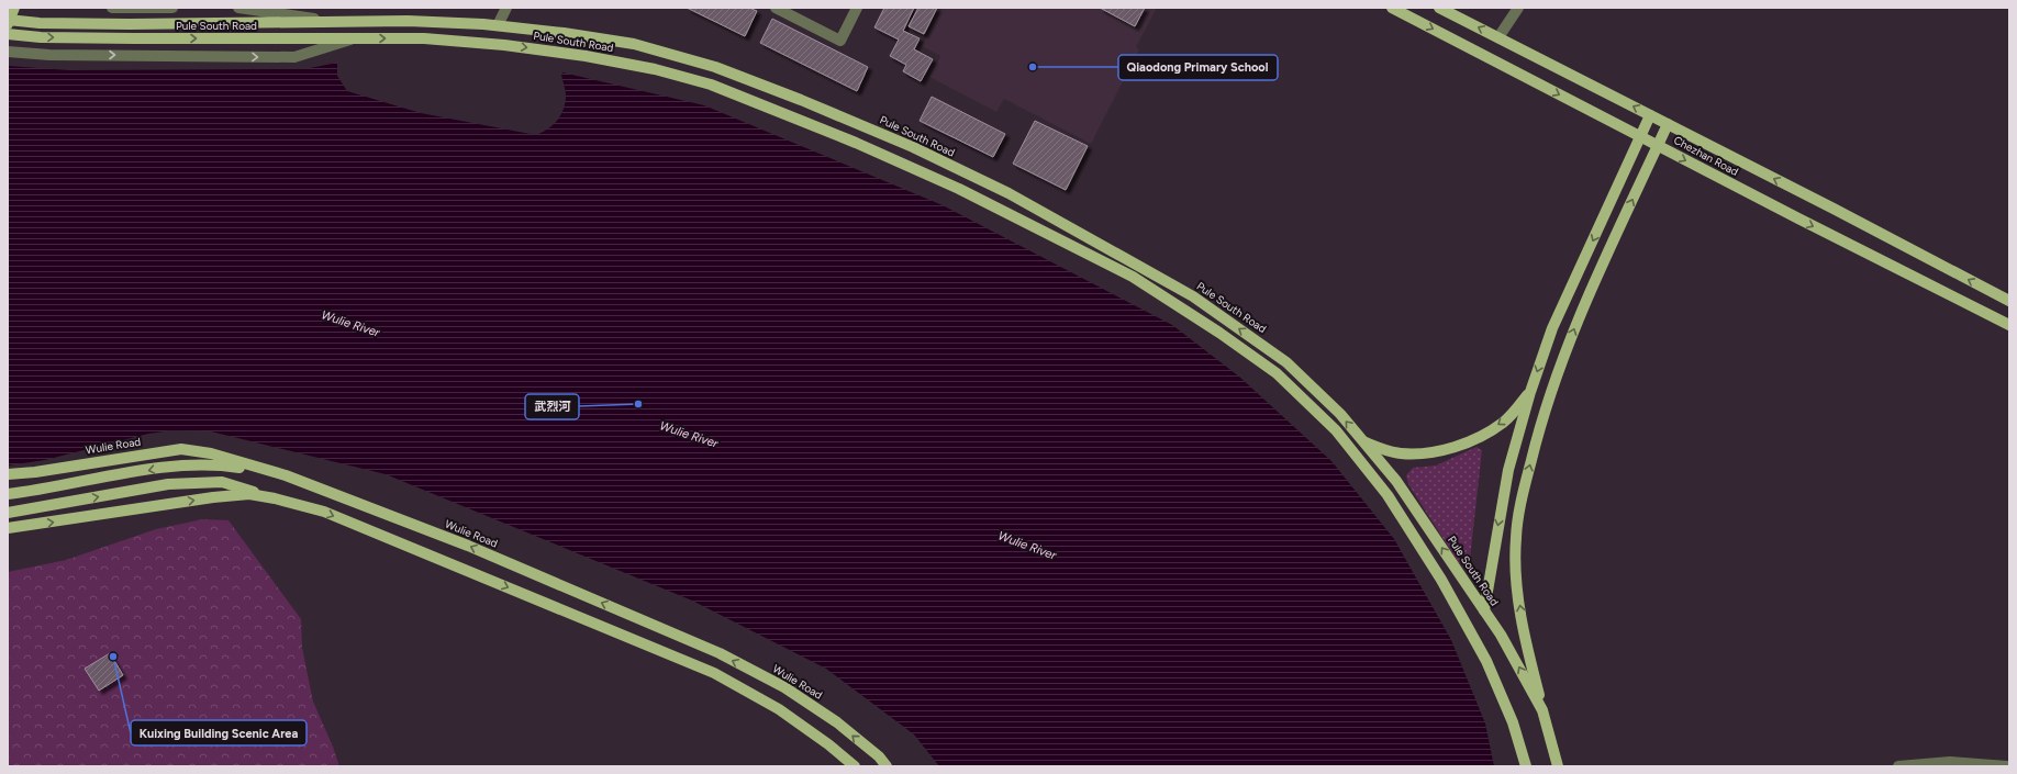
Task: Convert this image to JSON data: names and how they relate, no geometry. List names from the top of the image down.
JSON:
{
  "streets": {
    "main road": ["Pule South Road", "Chezhan Road", "Wulie Road"]
  },
  "water": ["Wulie River"],
  "places": ["Qiaodong Primary School", "武烈河", "Kuixing Building Scenic Area"]
}
